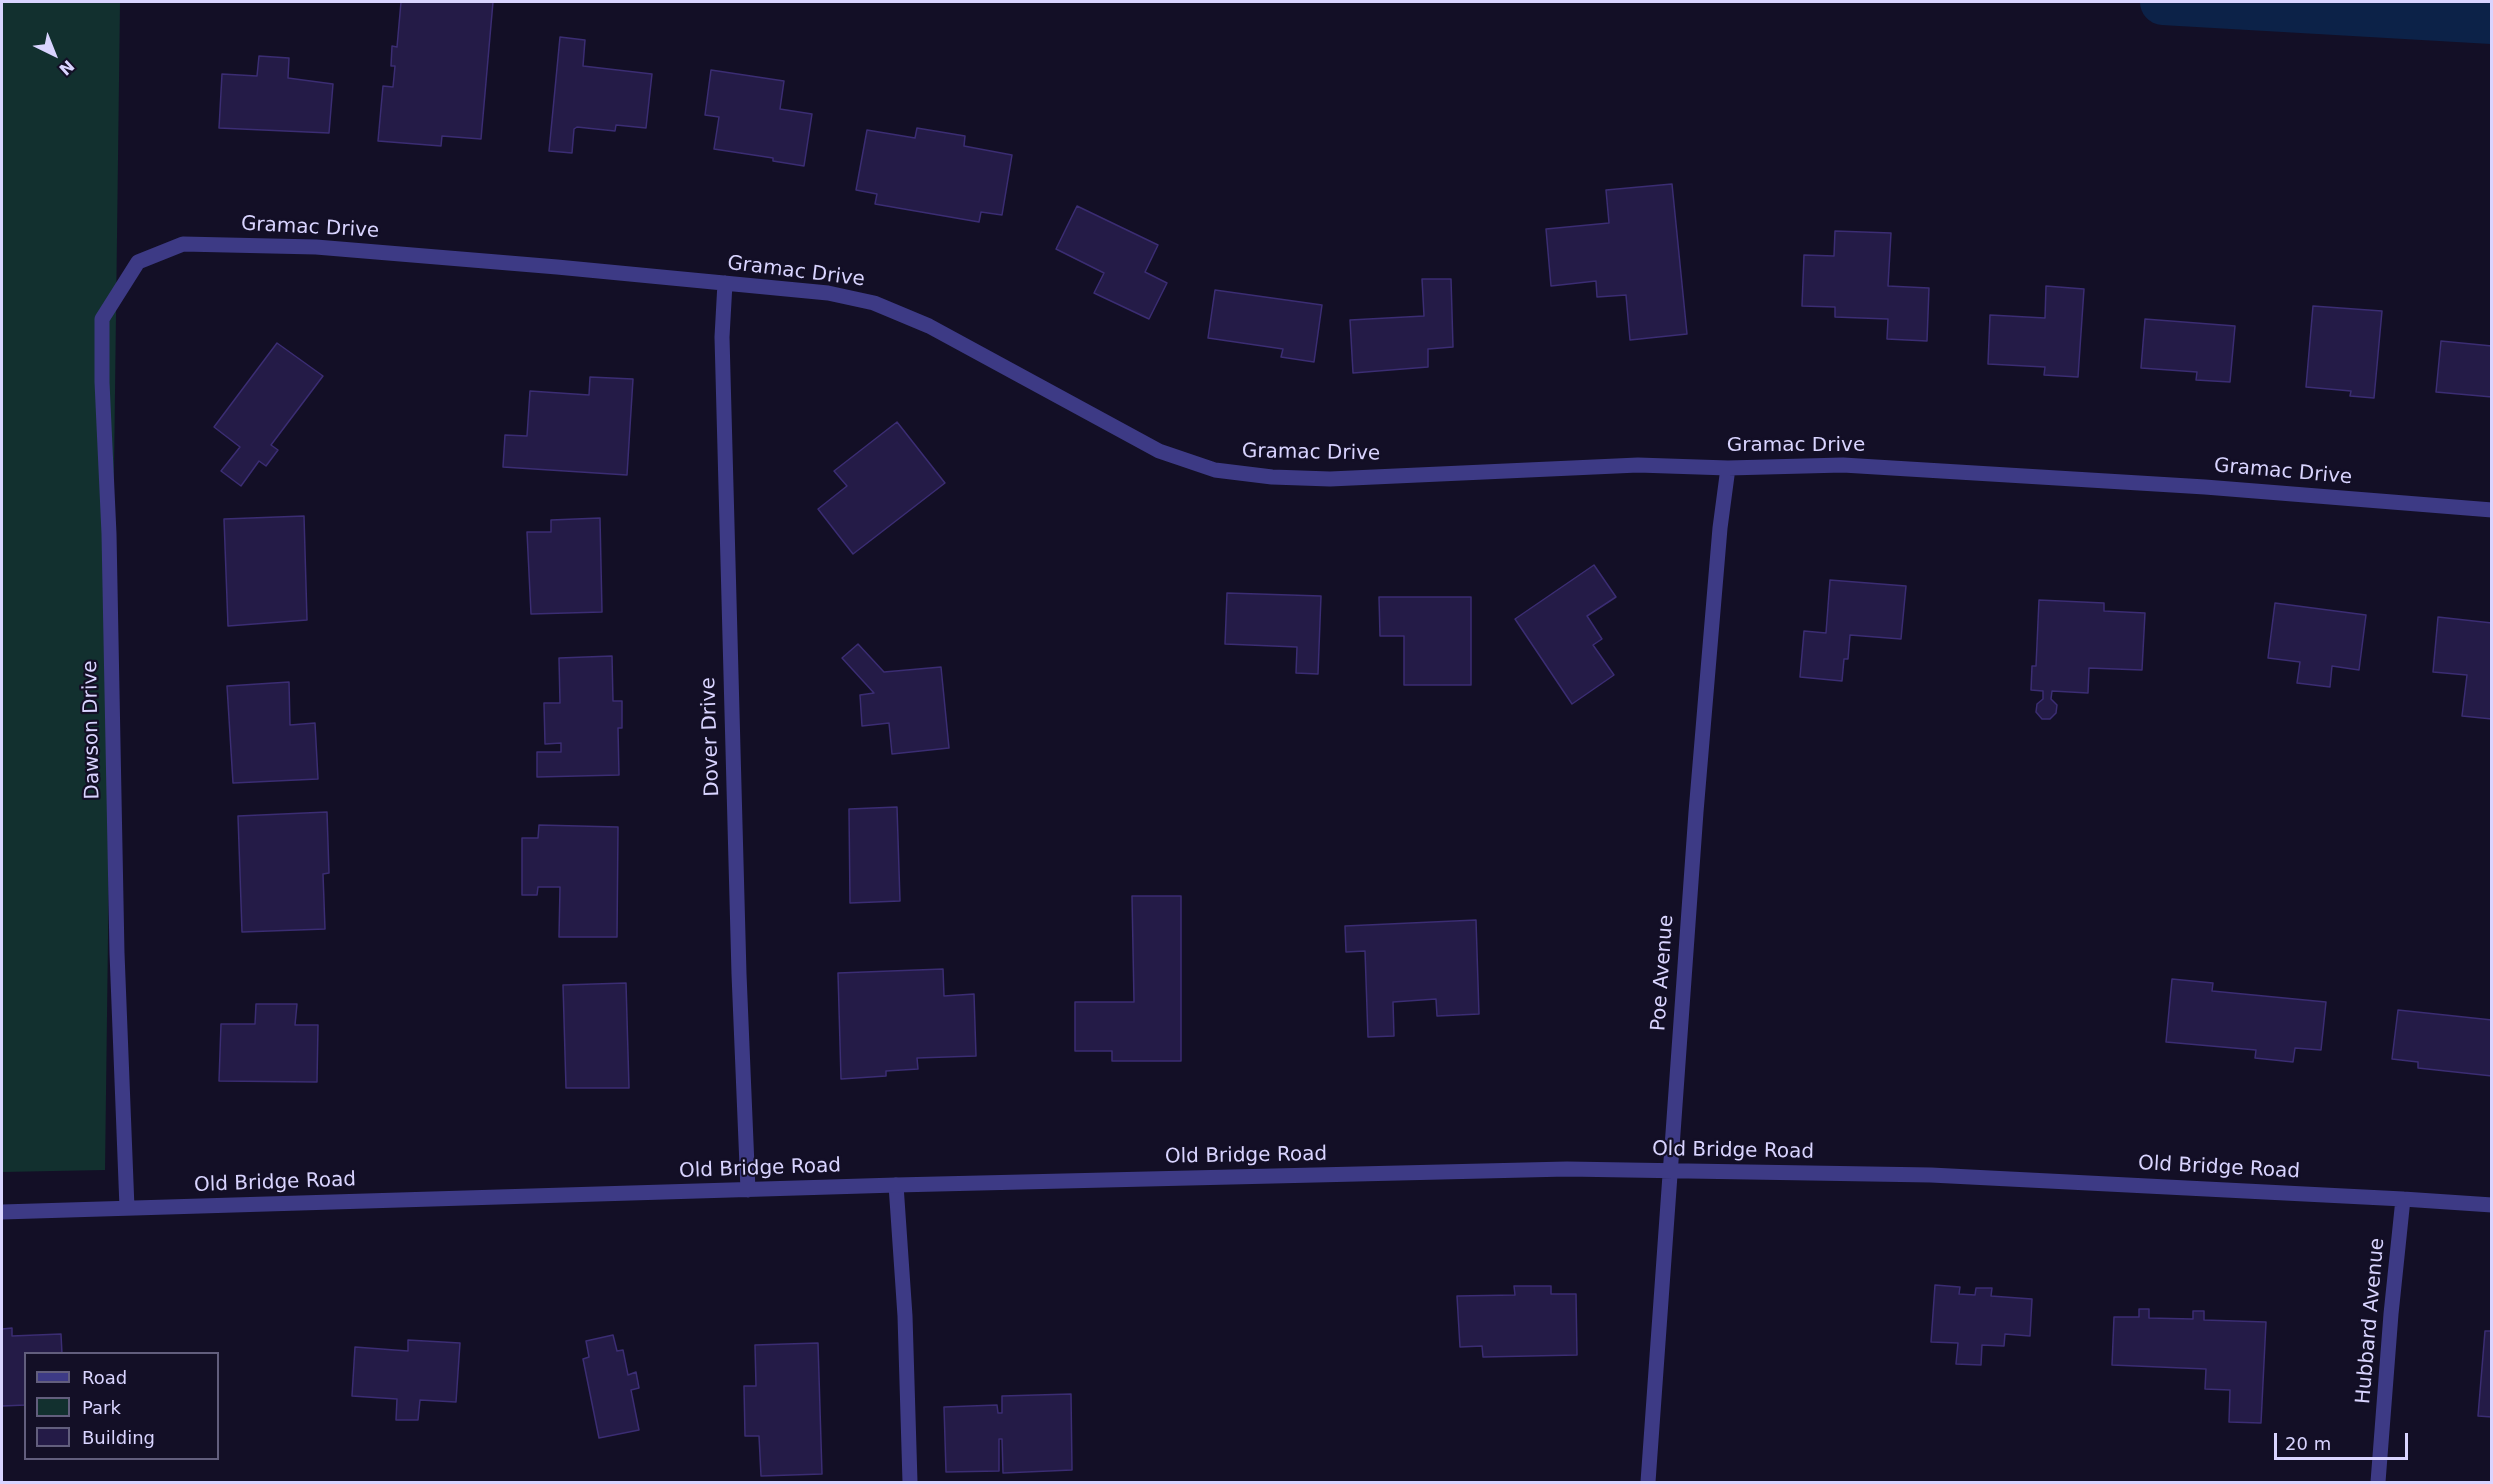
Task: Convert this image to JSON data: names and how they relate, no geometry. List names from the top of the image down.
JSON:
{
  "streets": {
    "street": [
      "Gramac Drive",
      "Dawson Drive",
      "Dover Drive",
      "Poe Avenue",
      "Old Bridge Road",
      "Hubbard Avenue"
    ]
  },
  "crossings": [
    ["Gramac Drive", "Dawson Drive"],
    ["Gramac Drive", "Dover Drive"],
    ["Gramac Drive", "Poe Avenue"],
    ["Dawson Drive", "Old Bridge Road"],
    ["Dover Drive", "Old Bridge Road"],
    ["Poe Avenue", "Old Bridge Road"],
    ["Old Bridge Road", "Hubbard Avenue"]
  ],
  "legend": ["Road", "Park", "Building"],
  "scale_bar": "20 m",
  "north": "bottom right"
}
